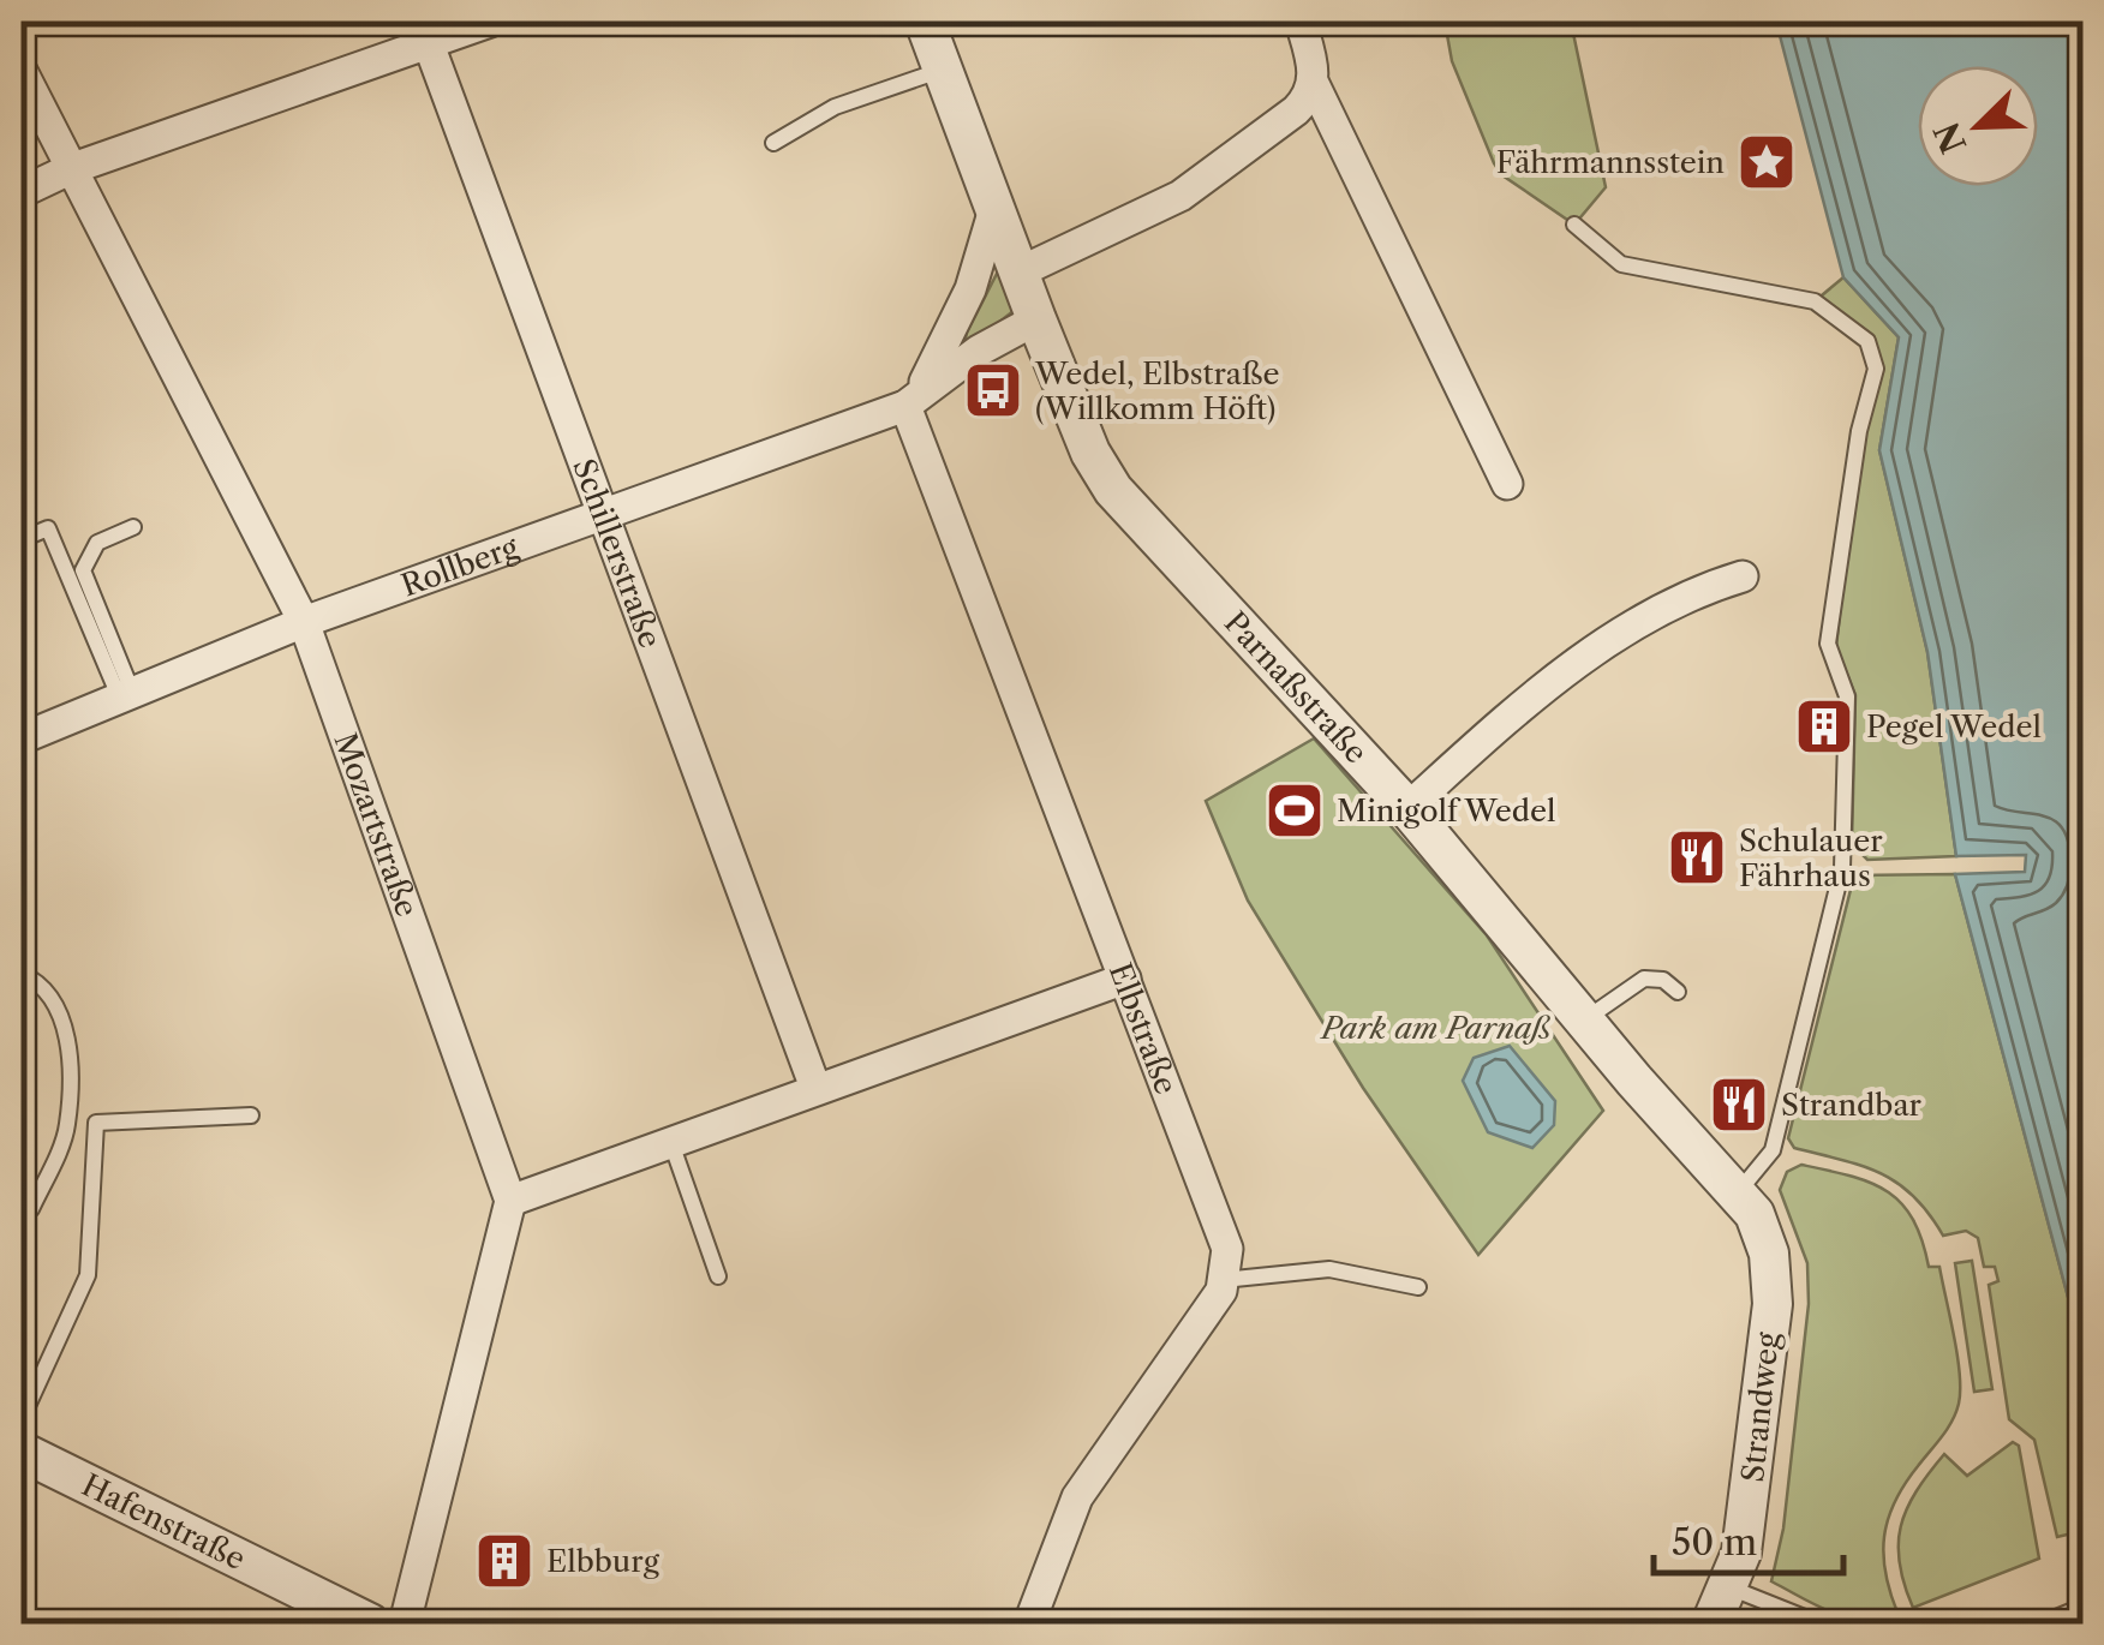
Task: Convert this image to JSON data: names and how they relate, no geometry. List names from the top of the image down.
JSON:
{
  "streets": {
    "street": [
      "Schillerstraße",
      "Rollberg",
      "Parnaßstraße",
      "Mozartstraße",
      "Elbstraße",
      "Strandweg",
      "Hafenstraße"
    ]
  },
  "crossings": [
    ["Schillerstraße", "Rollberg"],
    ["Rollberg", "Mozartstraße"],
    ["Rollberg", "Elbstraße"],
    ["Parnaßstraße", "Strandweg"]
  ],
  "parks": ["Park am Parnaß"],
  "places": {
    "place": ["Fährmannsstein"],
    "bus stop": ["Wedel, Elbstraße (Willkomm Höft)"],
    "building": ["Pegel Wedel", "Elbburg"],
    "sports": ["Minigolf Wedel"],
    "restaurant": ["Schulauer Fährhaus", "Strandbar"]
  },
  "scale_bar": "50 m",
  "north": "bottom left"
}
